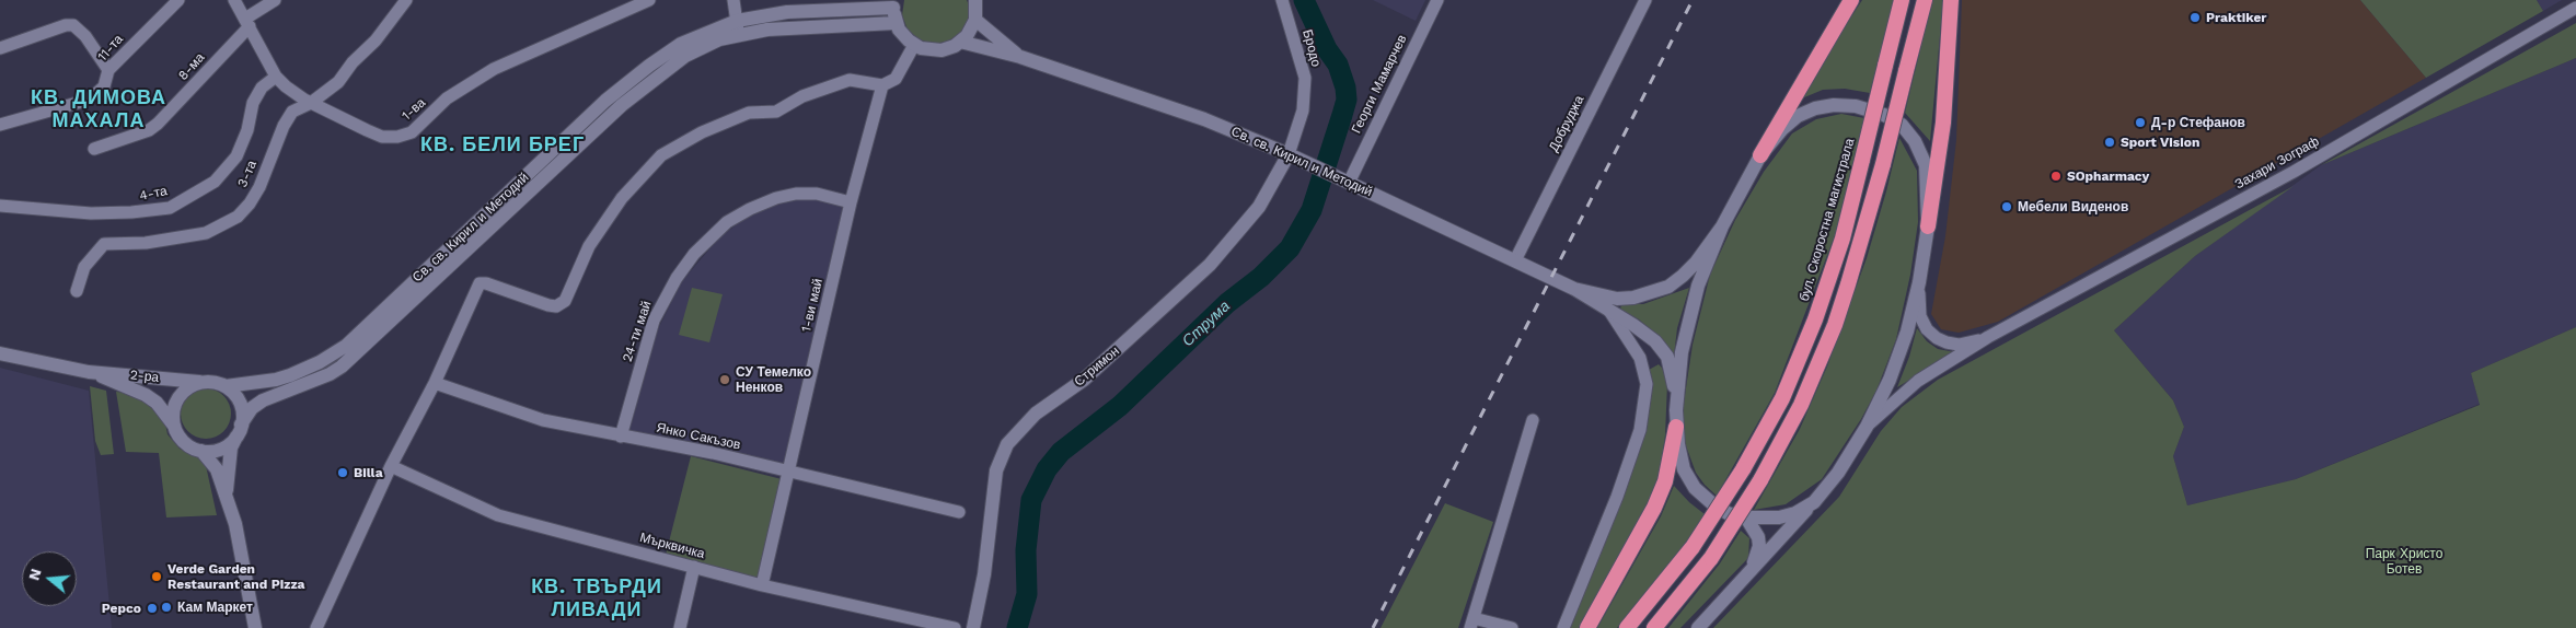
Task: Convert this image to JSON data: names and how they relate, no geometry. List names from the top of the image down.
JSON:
{
  "streets": {
    "highway": ["бул. Скоростна магистрала"],
    "main road": ["Св. св. Кирил и Методий", "Стримон", "2-ра"],
    "street": [
      "11-та",
      "Бродо",
      "8-ма",
      "Георги Мамарчев",
      "1-ва",
      "Добруджа",
      "Захари Зограф",
      "3-та",
      "4-та",
      "1-ви май",
      "24-ти май",
      "Янко Сакъзов",
      "Мърквичка"
    ]
  },
  "crossings": [
    ["Бродо", "Стримон"],
    ["8-ма", "1-ва"],
    ["Георги Мамарчев", "Св. св. Кирил и Методий"],
    ["1-ва", "3-та"],
    ["1-ва", "4-та"],
    ["Добруджа", "Св. св. Кирил и Методий"],
    ["Св. св. Кирил и Методий", "Стримон"],
    ["Св. св. Кирил и Методий", "2-ра"],
    ["1-ви май", "24-ти май"],
    ["1-ви май", "Янко Сакъзов"],
    ["1-ви май", "Мърквичка"],
    ["24-ти май", "Янко Сакъзов"]
  ],
  "districts": ["КВ. ДИМОВА МАХАЛА", "КВ. БЕЛИ БРЕГ", "КВ. ТВЪРДИ ЛИВАДИ"],
  "water": ["Струма"],
  "parks": ["Парк Христо Ботев"],
  "places": [
    "Praktiker",
    "Д-р Стефанов",
    "Sport Vision",
    "SOpharmacy",
    "Мебели Виденов",
    "СУ Темелко Ненков",
    "Billa",
    "Verde Garden Restaurant and Pizza",
    "Кам Маркет",
    "Pepco"
  ],
  "north": "left"
}
